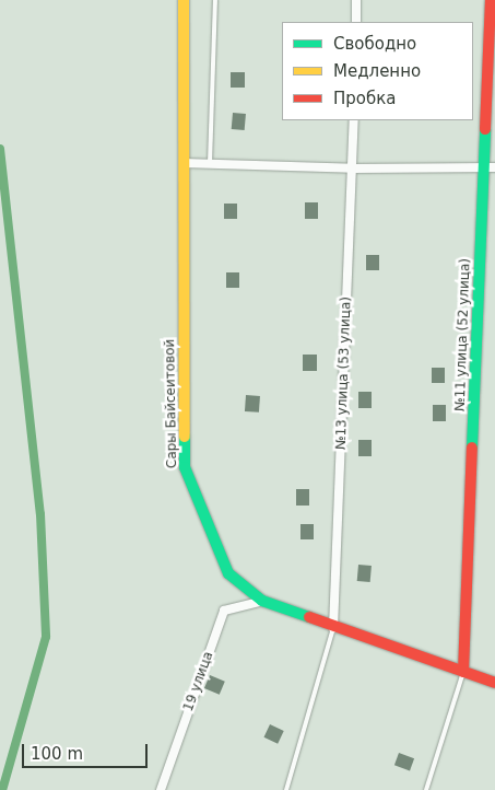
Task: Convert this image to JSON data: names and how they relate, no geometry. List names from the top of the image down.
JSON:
{
  "streets": {
    "street": [
      "№11 улица (52 улица)",
      "№13 улица (53 улица)",
      "Сары Байсеитовой",
      "19 улица"
    ]
  },
  "crossings": [
    ["№11 улица (52 улица)", "Сары Байсеитовой"],
    ["№13 улица (53 улица)", "Сары Байсеитовой"],
    ["Сары Байсеитовой", "19 улица"]
  ],
  "legend": ["Свободно", "Медленно", "Пробка"],
  "scale_bar": "100 m"
}
